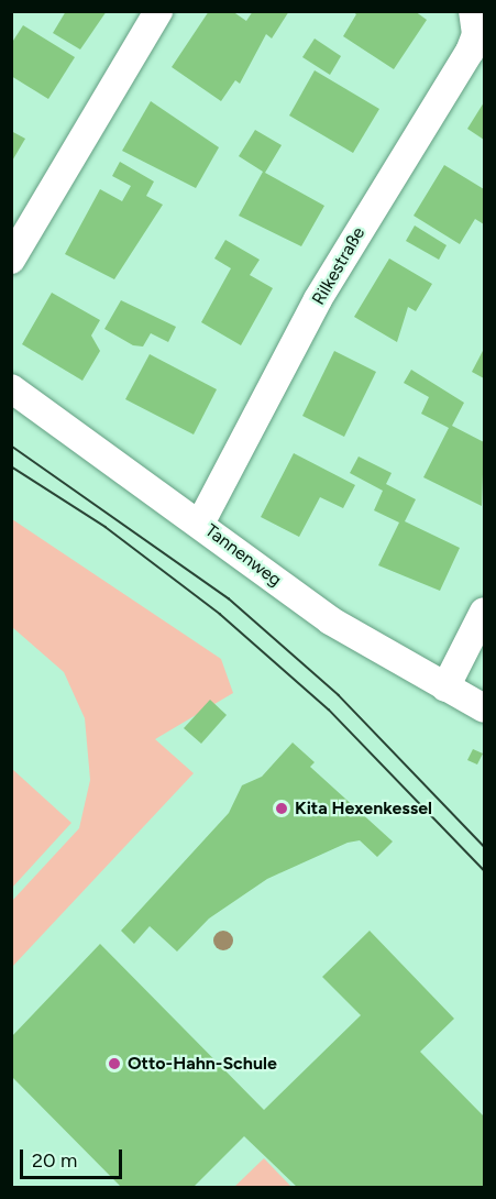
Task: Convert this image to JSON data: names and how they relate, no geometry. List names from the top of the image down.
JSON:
{
  "streets": {
    "street": ["Rilkestraße", "Tannenweg"]
  },
  "crossings": [
    ["Rilkestraße", "Tannenweg"]
  ],
  "places": ["Kita Hexenkessel", "Otto-Hahn-Schule"],
  "scale_bar": "20 m"
}
